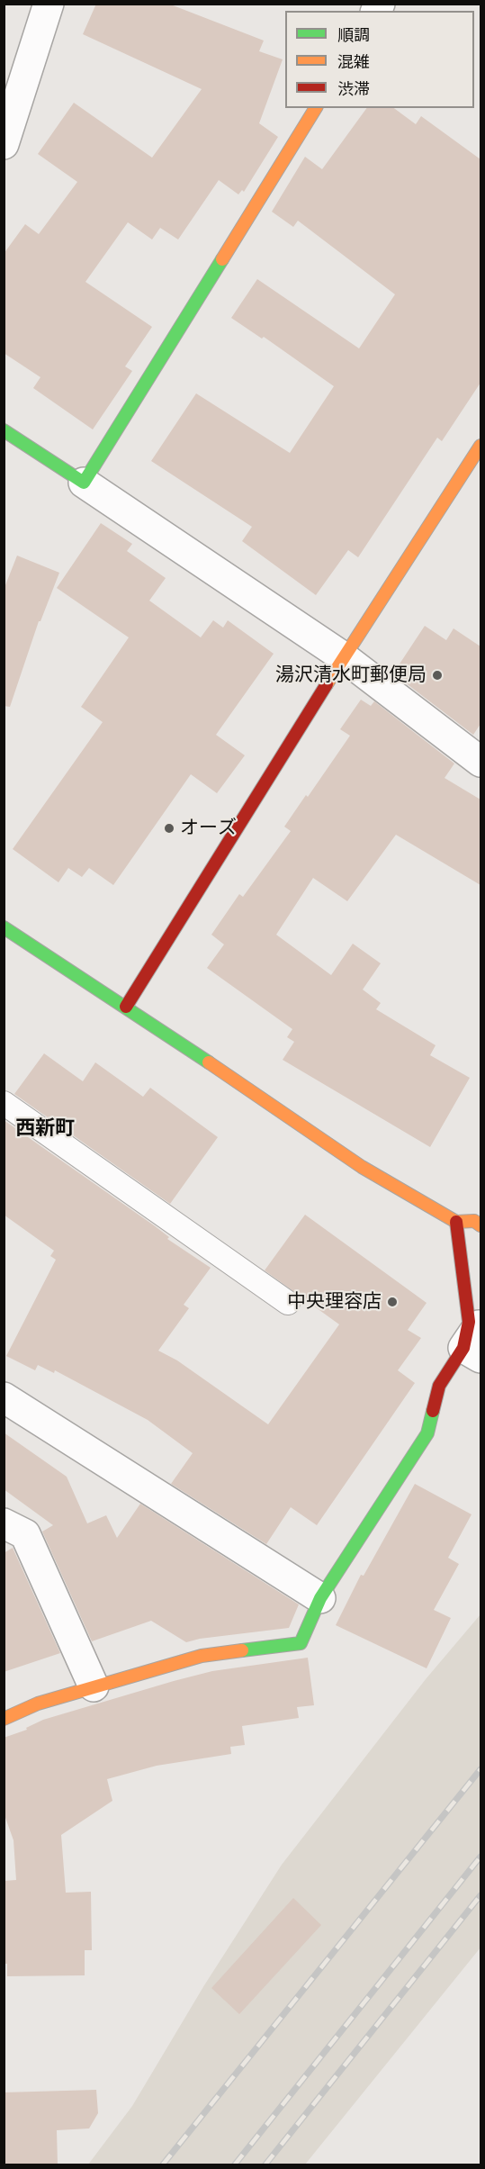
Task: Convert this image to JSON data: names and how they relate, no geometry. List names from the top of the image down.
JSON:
{
  "districts": ["西新町"],
  "places": ["湯沢清水町郵便局", "オーズ", "中央理容店"],
  "legend": ["順調", "混雑", "渋滞"]
}
